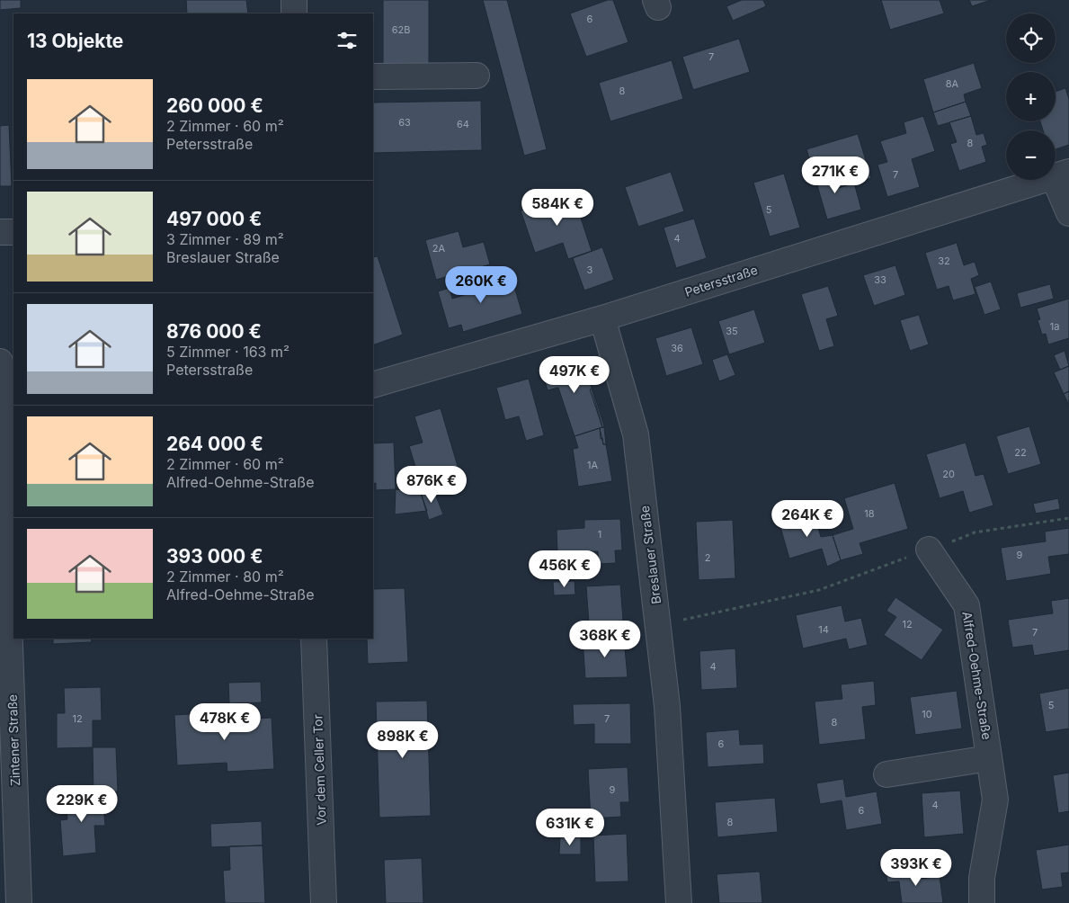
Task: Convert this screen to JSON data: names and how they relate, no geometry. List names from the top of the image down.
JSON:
{
  "streets": {
    "street": [
      "Petersstraße",
      "Breslauer Straße",
      "Alfred-Oehme-Straße",
      "Zintener Straße",
      "Vor dem Celler Tor"
    ]
  },
  "crossings": [
    ["Petersstraße", "Breslauer Straße"]
  ],
  "house_numbers": [
    "6",
    "62B",
    "7",
    "8A",
    "8",
    "63",
    "64",
    "8",
    "7",
    "5",
    "4",
    "2A",
    "32",
    "3",
    "33",
    "1a",
    "35",
    "36",
    "22",
    "1A",
    "20",
    "18",
    "1",
    "9",
    "2",
    "12",
    "14",
    "7",
    "4",
    "5",
    "10",
    "12",
    "7",
    "8",
    "6",
    "9",
    "4",
    "6",
    "8"
  ],
  "page": {
    "map_buttons": ["+", "−"],
    "heading": "13 Objekte",
    "list": [
      {
        "name": "260 000 €",
        "note": "2 Zimmer · 60 m² · Petersstraße"
      },
      {
        "name": "497 000 €",
        "note": "3 Zimmer · 89 m² · Breslauer Straße"
      },
      {
        "name": "876 000 €",
        "note": "5 Zimmer · 163 m² · Petersstraße"
      },
      {
        "name": "264 000 €",
        "note": "2 Zimmer · 60 m² · Alfred-Oehme-Straße"
      },
      {
        "name": "393 000 €",
        "note": "2 Zimmer · 80 m² · Alfred-Oehme-Straße"
      }
    ],
    "price": [
      "271K €",
      "584K €",
      "260K €",
      "497K €",
      "876K €",
      "264K €",
      "456K €",
      "368K €",
      "478K €",
      "898K €",
      "229K €",
      "631K €",
      "393K €"
    ]
  }
}
